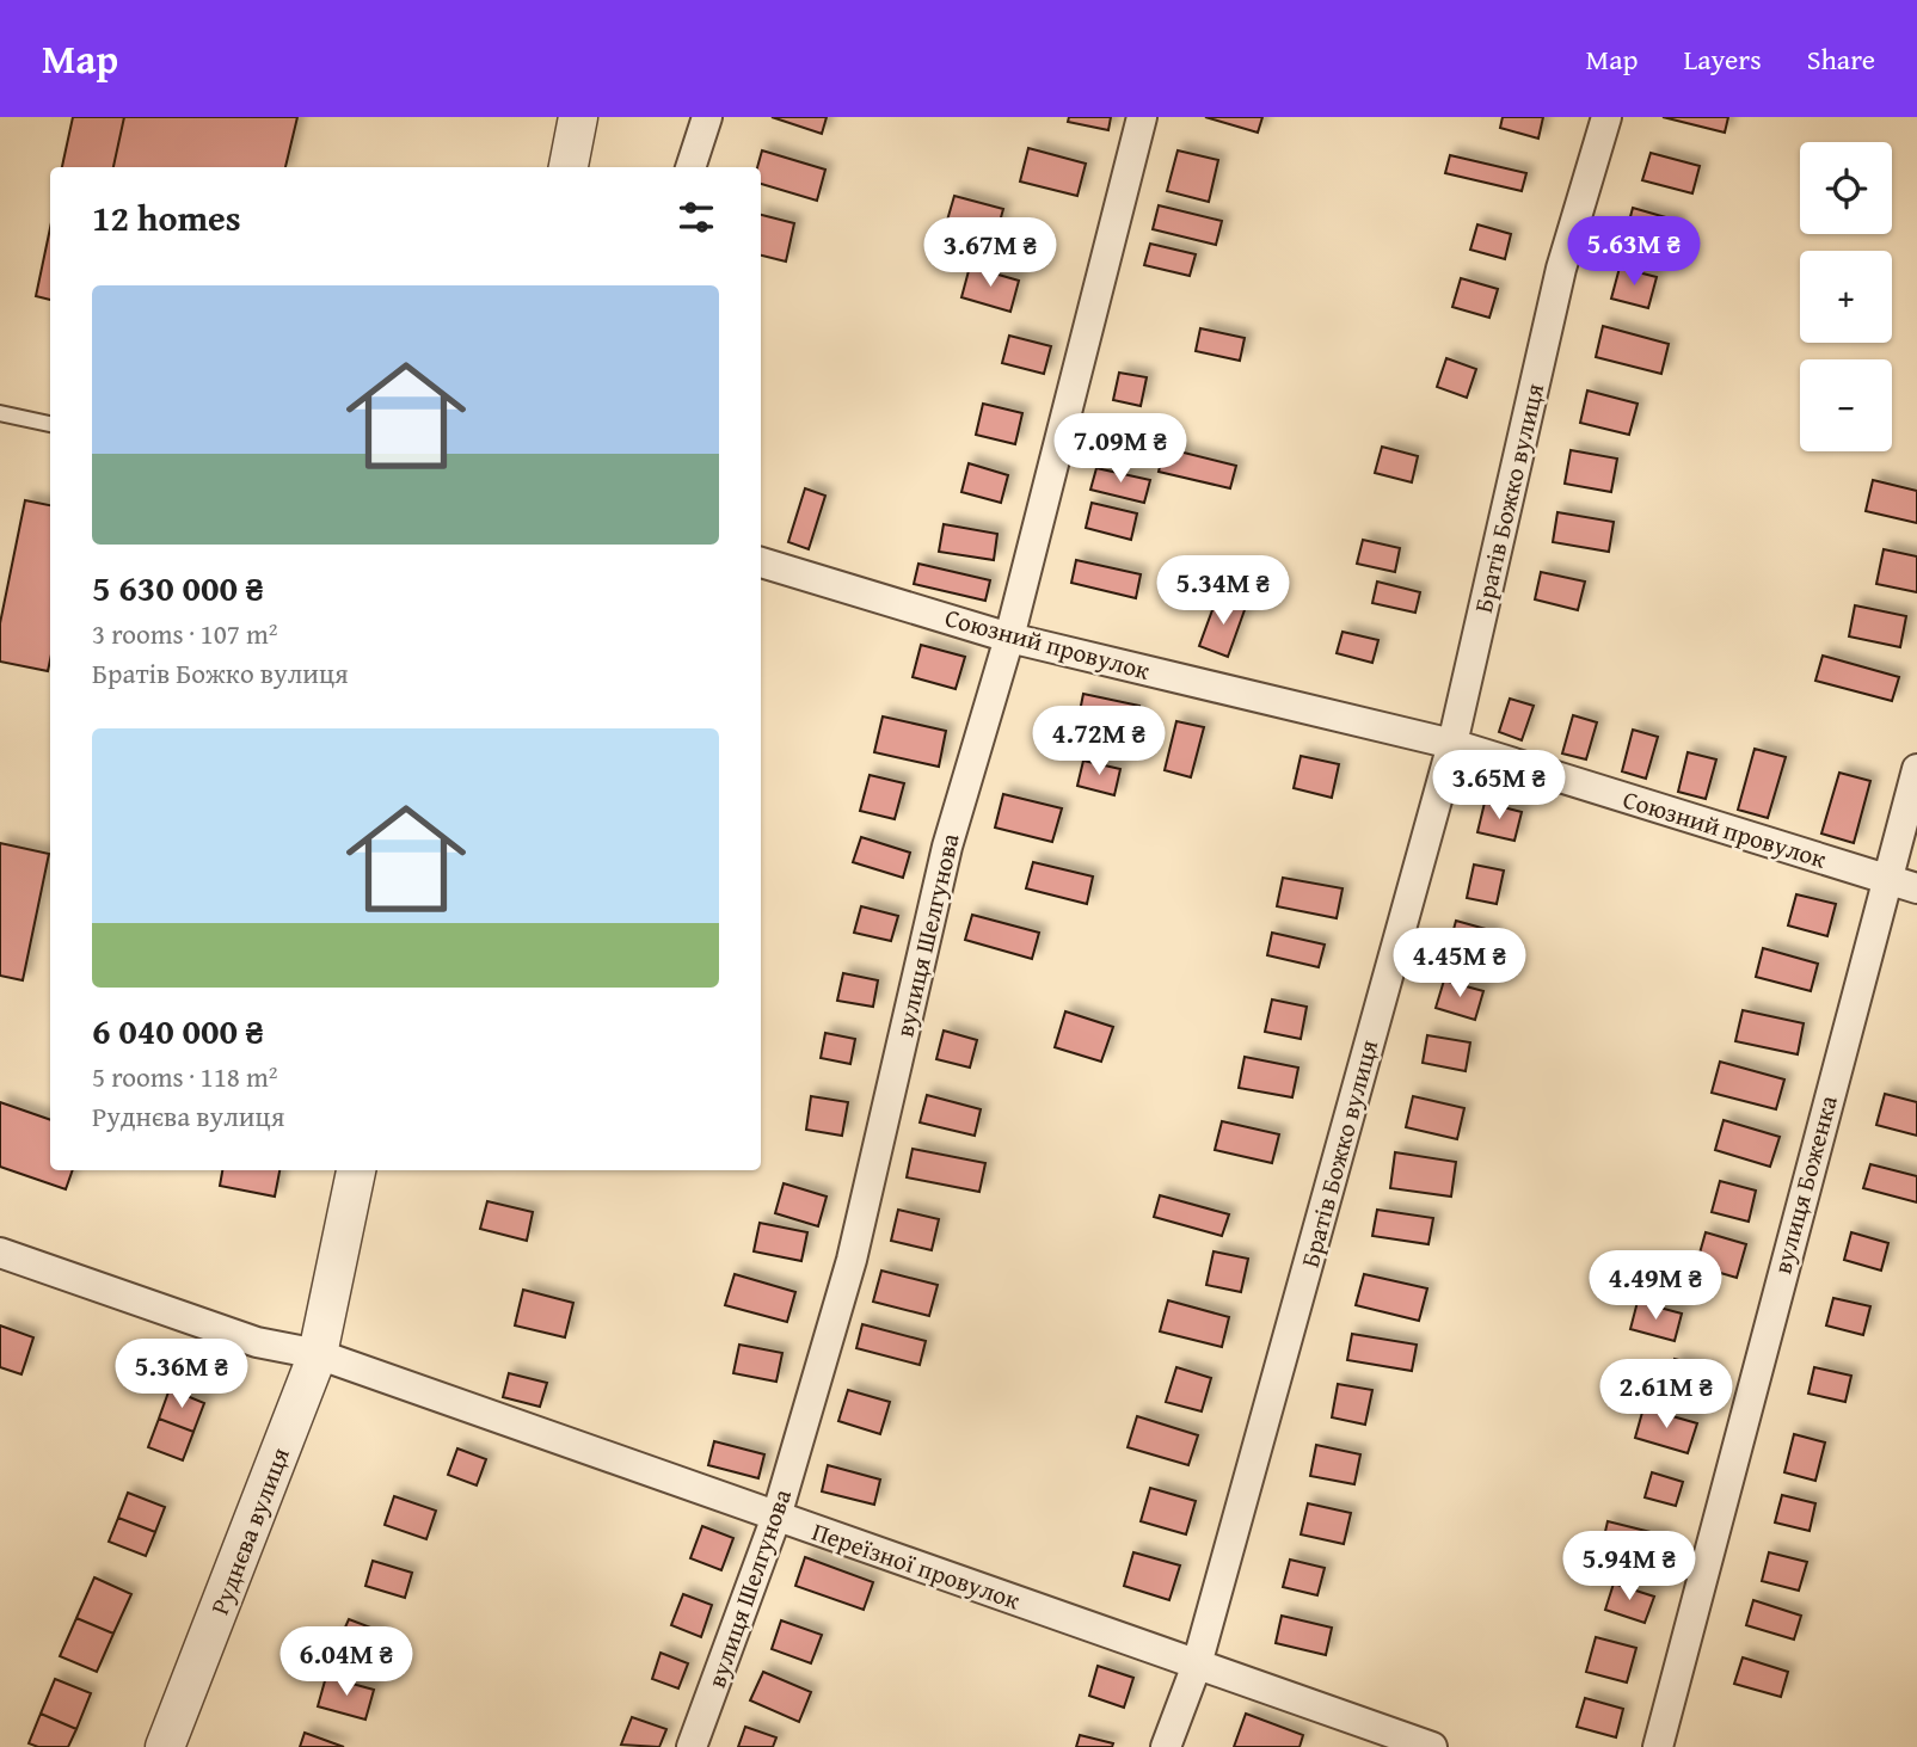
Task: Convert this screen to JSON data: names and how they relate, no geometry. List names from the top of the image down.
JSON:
{
  "streets": {
    "street": [
      "Братів Божко вулиця",
      "Союзний провулок",
      "вулиця Шелгунова",
      "вулиця Боженка",
      "Руднєва вулиця",
      "Переїзної провулок"
    ]
  },
  "crossings": [
    ["Братів Божко вулиця", "Союзний провулок"],
    ["Братів Божко вулиця", "Переїзної провулок"],
    ["Союзний провулок", "вулиця Шелгунова"],
    ["Союзний провулок", "вулиця Боженка"],
    ["вулиця Шелгунова", "Переїзної провулок"],
    ["Руднєва вулиця", "Переїзної провулок"]
  ],
  "page": {
    "header": "Map",
    "nav": ["Map", "Layers", "Share"],
    "map_buttons": ["+", "−"],
    "heading": "12 homes",
    "price": [
      "5.63M ₴",
      "3.67M ₴",
      "7.09M ₴",
      "5.34M ₴",
      "4.72M ₴",
      "3.65M ₴",
      "4.45M ₴",
      "4.49M ₴",
      "5.36M ₴",
      "2.61M ₴",
      "5.94M ₴",
      "6.04M ₴"
    ],
    "list": [
      {
        "name": "5 630 000 ₴",
        "note": "3 rooms · 107 m² · Братів Божко вулиця"
      },
      {
        "name": "6 040 000 ₴",
        "note": "5 rooms · 118 m² · Руднєва вулиця"
      }
    ]
  }
}
